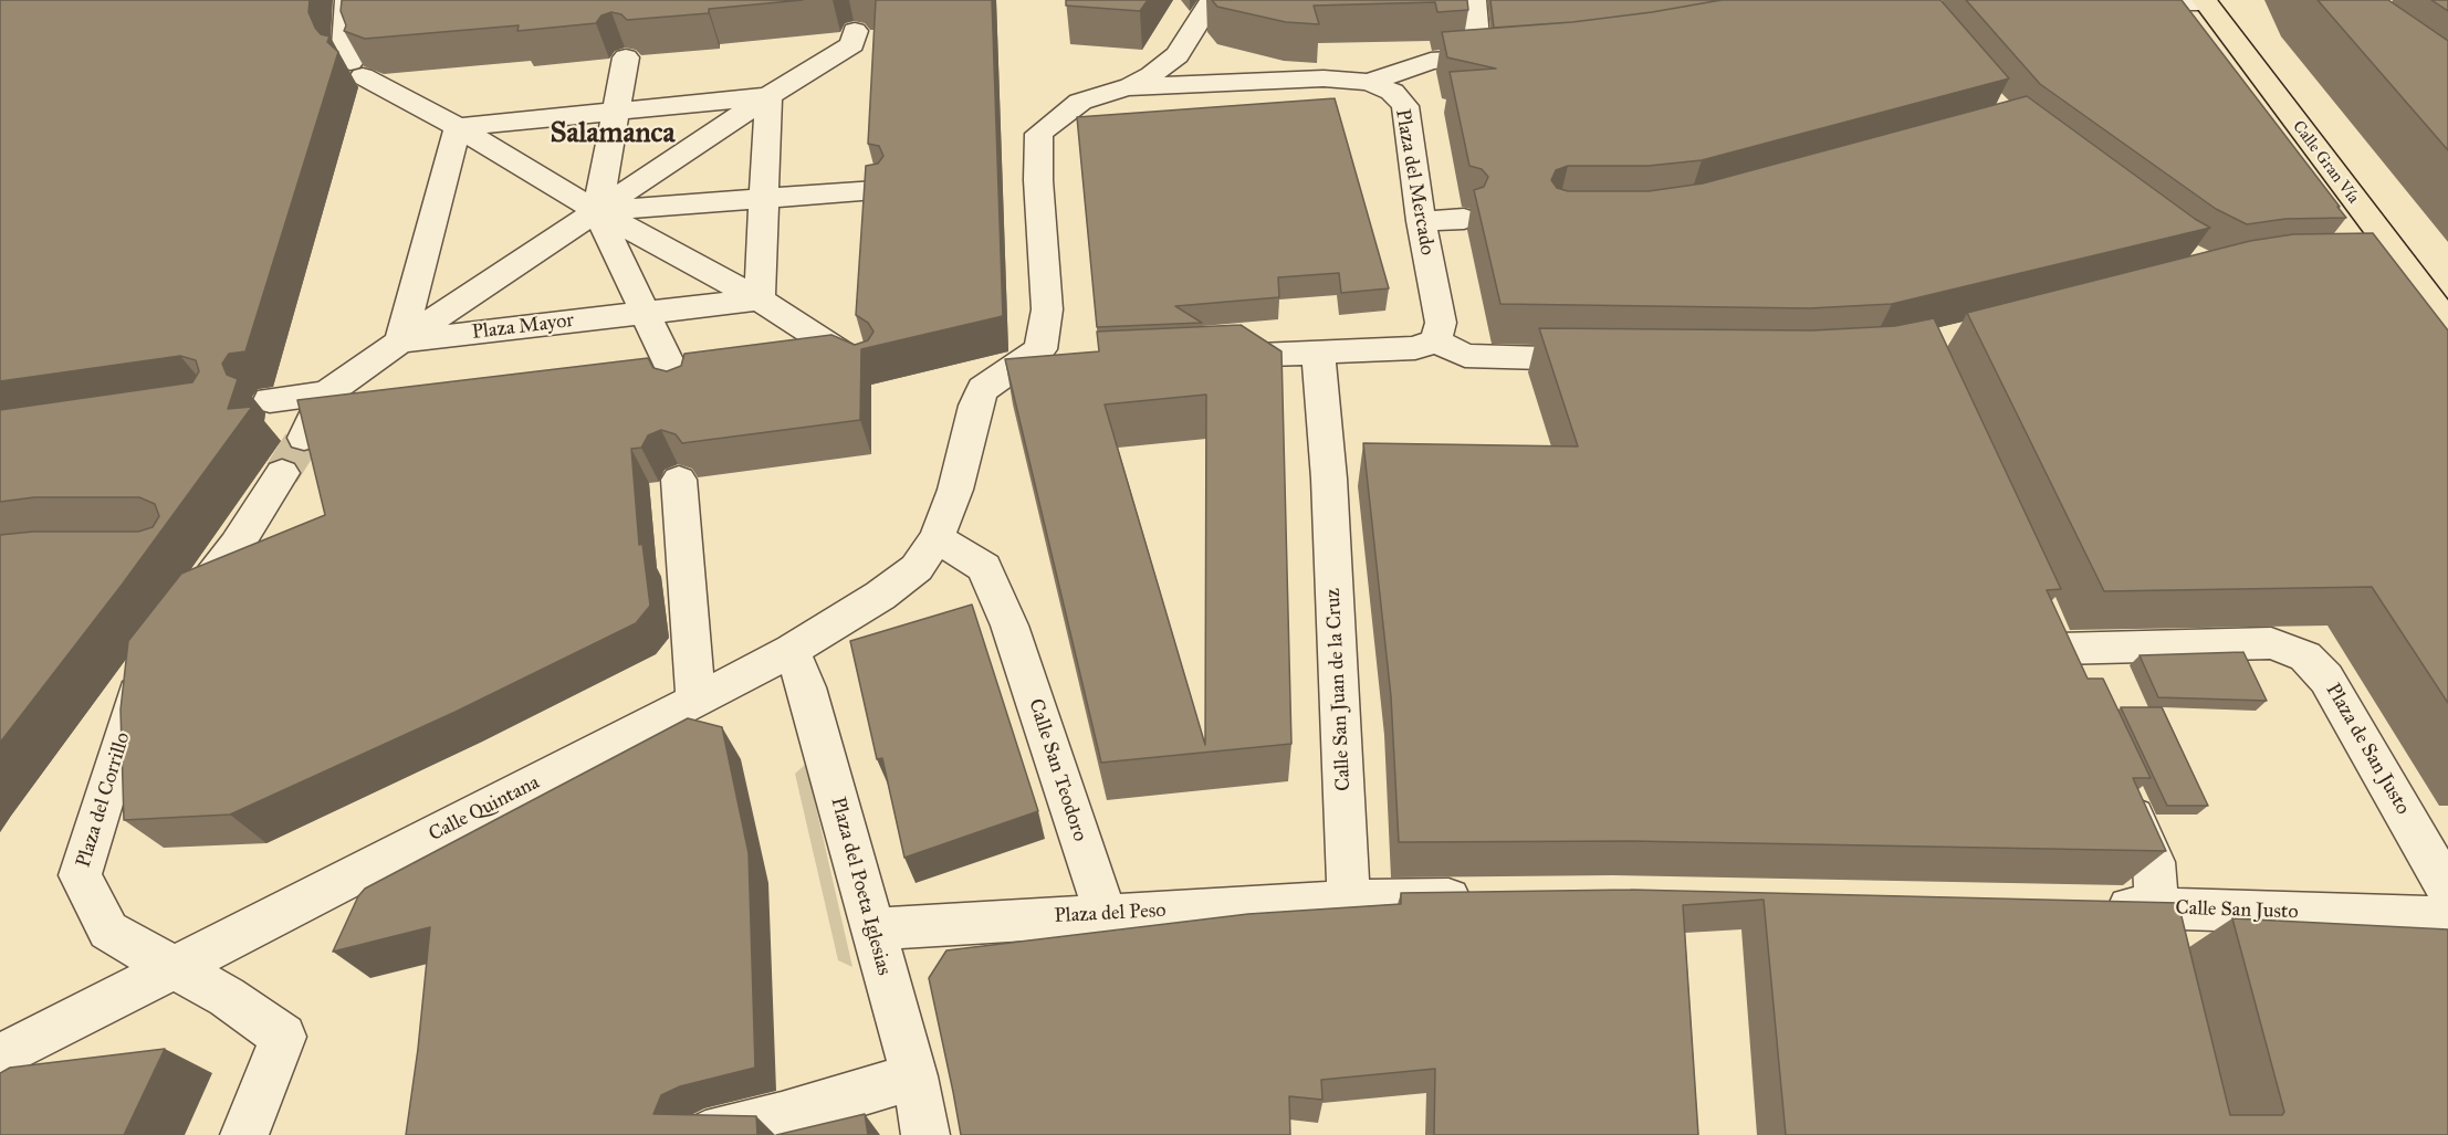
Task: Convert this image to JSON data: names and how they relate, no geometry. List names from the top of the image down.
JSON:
{
  "streets": {
    "main road": ["Calle Gran Vía"],
    "street": [
      "Plaza del Mercado",
      "Plaza Mayor",
      "Calle San Juan de la Cruz",
      "Plaza de San Justo",
      "Calle San Teodoro",
      "Plaza del Corrillo",
      "Calle Quintana",
      "Plaza del Poeta Iglesias",
      "Calle San Justo",
      "Plaza del Peso"
    ]
  },
  "crossings": [
    ["Plaza del Mercado", "Calle San Teodoro"],
    ["Calle San Juan de la Cruz", "Plaza del Peso"],
    ["Calle San Teodoro", "Plaza del Peso"],
    ["Plaza del Corrillo", "Calle Quintana"],
    ["Plaza del Poeta Iglesias", "Plaza del Peso"]
  ],
  "districts": ["Salamanca"]
}
